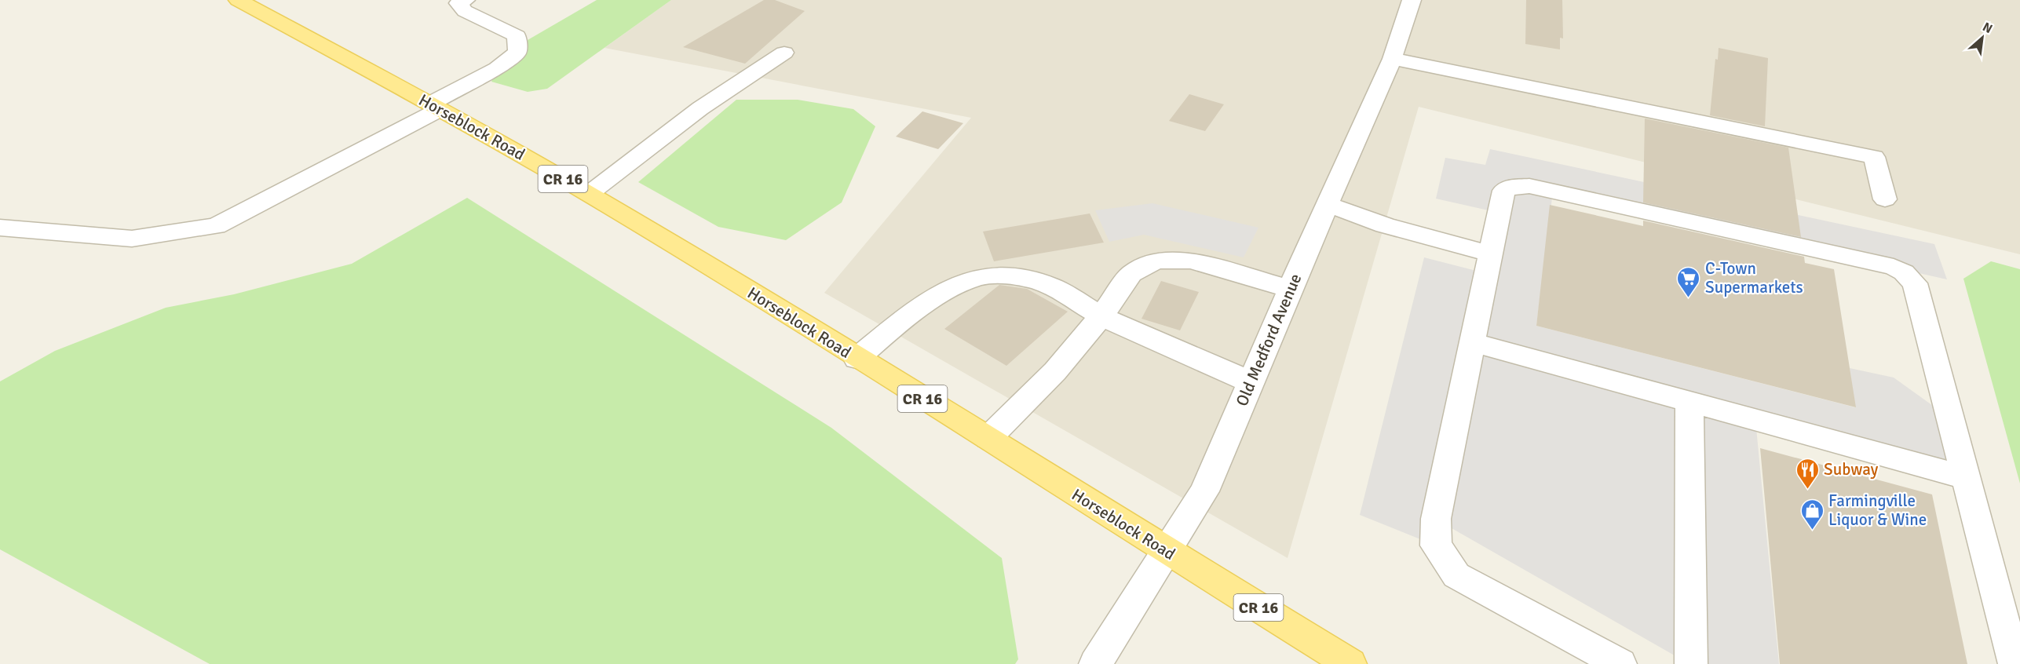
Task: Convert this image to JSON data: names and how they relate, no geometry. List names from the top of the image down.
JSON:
{
  "streets": {
    "main road": ["Horseblock Road", "CR 16"],
    "street": ["Old Medford Avenue"]
  },
  "crossings": [
    ["Horseblock Road", "Old Medford Avenue"]
  ],
  "places": {
    "supermarket": ["C‑Town Supermarkets"],
    "restaurant": ["Subway"],
    "shop": ["Farmingville Liquor & Wine"]
  },
  "north": "top right"
}
